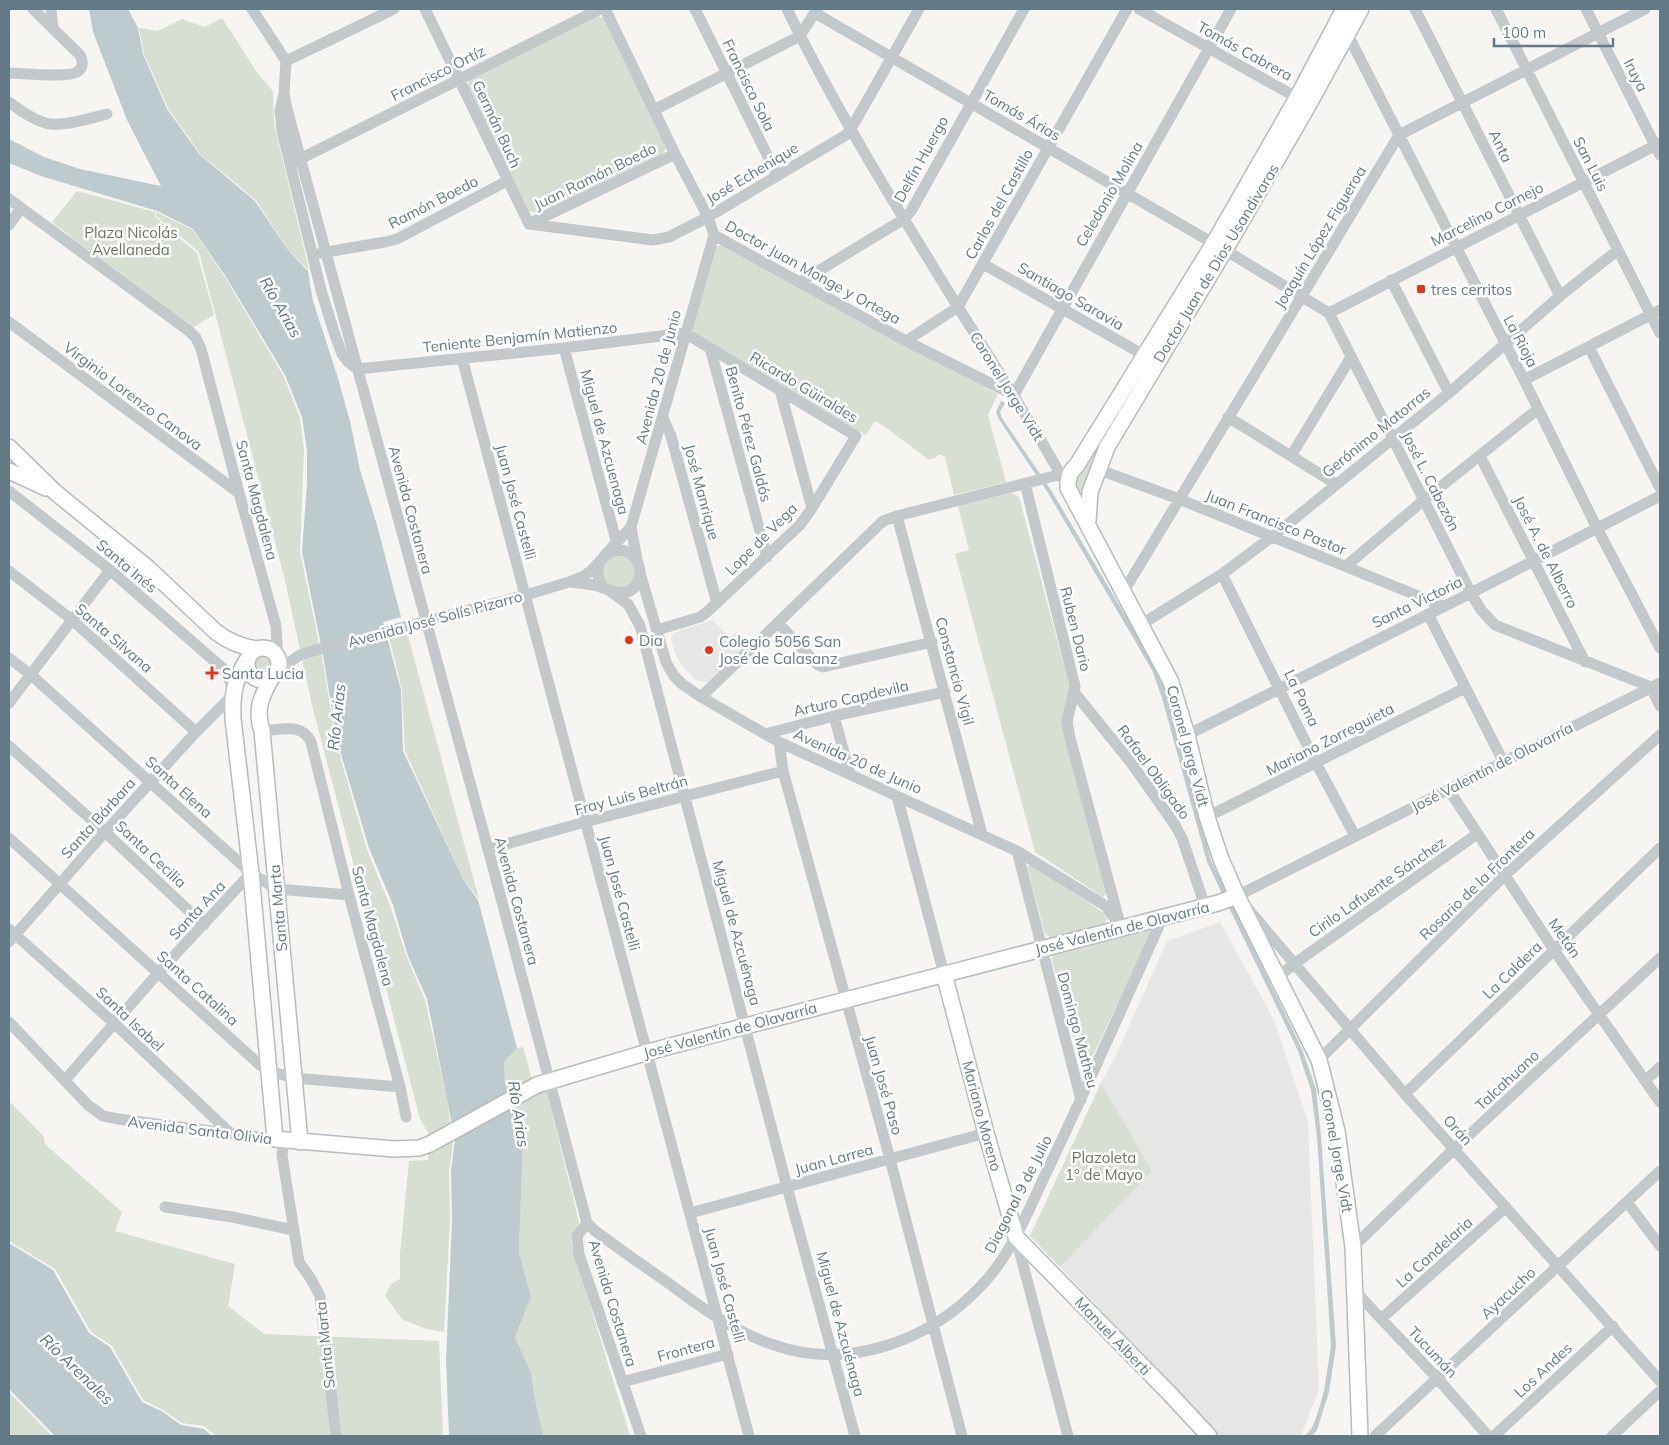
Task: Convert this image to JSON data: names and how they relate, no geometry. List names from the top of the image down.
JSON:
{
  "streets": {
    "main road": [
      "Doctor Juan de Dios Usandivaras",
      "Coronel Jorge Vidt",
      "Avenida José Solís Pizarro",
      "José Valentín de Olavarría",
      "Santa Marta",
      "Mariano Moreno",
      "Avenida Santa Olivia",
      "Manuel Alberti"
    ],
    "street": [
      "Tomás Cabrera",
      "Francisco Ortíz",
      "Iruya",
      "Francisco Sola",
      "Tomás Árias",
      "Germán Buch",
      "Anta",
      "Delfín Huergo",
      "San Luis",
      "José Echenique",
      "Juan Ramón Boedo",
      "Celedonio Molina",
      "Ramón Boedo",
      "Carlos del Castillo",
      "Marcelino Cornejo",
      "Joaquín López Figueroa",
      "Doctor Juan Monge y Ortega",
      "Santiago Saravia",
      "Teniente Benjamín Matienzo",
      "La Rioja",
      "Avenida 20 de Junio",
      "Ricardo Güiraldes",
      "Virginio Lorenzo Canova",
      "Gerónimo Matorras",
      "Benito Pérez Galdós",
      "Miguel de Azcuenaga",
      "José L. Cabezón",
      "José Manrique",
      "Santa Magdalena",
      "Juan José Castelli",
      "Avenida Costanera",
      "Juan Francisco Pastor",
      "Lope de Vega",
      "José A. de Alberro",
      "Santa Inés",
      "Santa Victoria",
      "Ruben Dario",
      "Santa Silvana",
      "Constancio Vigil",
      "Arturo Capdevila",
      "La Poma",
      "Mariano Zorreguieta",
      "Rafael Obligado",
      "Santa Elena",
      "Fray Luis Beltrán",
      "Santa Bárbara",
      "Santa Cecilia",
      "Rosario de la Frontera",
      "Cirilo Lafuente Sánchez",
      "Santa Ana",
      "Miguel de Azcuénaga",
      "Metán",
      "La Caldera",
      "Santa Catalina",
      "Santa Isabel",
      "Domingo Matheu",
      "Talcahuano",
      "Juan José Paso",
      "Orán",
      "Juan Larrea",
      "Diagonal 9 de Julio",
      "La Candelaria",
      "Ayacucho",
      "Frontera",
      "Tucumán",
      "Los Andes"
    ]
  },
  "crossings": [
    ["Tomás Cabrera", "Celedonio Molina"],
    ["Tomás Cabrera", "Doctor Juan de Dios Usandivaras"],
    ["Francisco Ortíz", "Germán Buch"],
    ["Francisco Ortíz", "Avenida Costanera"],
    ["Iruya", "Marcelino Cornejo"],
    ["Francisco Sola", "José Echenique"],
    ["Tomás Árias", "Delfín Huergo"],
    ["Tomás Árias", "José Echenique"],
    ["Tomás Árias", "Celedonio Molina"],
    ["Tomás Árias", "Carlos del Castillo"],
    ["Tomás Árias", "Doctor Juan de Dios Usandivaras"],
    ["Germán Buch", "José Echenique"],
    ["Germán Buch", "Juan Ramón Boedo"],
    ["Germán Buch", "Ramón Boedo"],
    ["Anta", "Marcelino Cornejo"],
    ["Anta", "Gerónimo Matorras"],
    ["Delfín Huergo", "Doctor Juan Monge y Ortega"],
    ["Delfín Huergo", "Coronel Jorge Vidt"],
    ["San Luis", "Marcelino Cornejo"],
    ["San Luis", "Gerónimo Matorras"],
    ["José Echenique", "Juan Ramón Boedo"],
    ["José Echenique", "Doctor Juan Monge y Ortega"],
    ["José Echenique", "Coronel Jorge Vidt"],
    ["Juan Ramón Boedo", "Doctor Juan Monge y Ortega"],
    ["Celedonio Molina", "Doctor Juan Monge y Ortega"],
    ["Celedonio Molina", "Santiago Saravia"],
    ["Celedonio Molina", "Coronel Jorge Vidt"],
    ["Ramón Boedo", "Avenida Costanera"],
    ["Carlos del Castillo", "Doctor Juan Monge y Ortega"],
    ["Carlos del Castillo", "Santiago Saravia"],
    ["Carlos del Castillo", "Coronel Jorge Vidt"],
    ["Marcelino Cornejo", "La Rioja"],
    ["Marcelino Cornejo", "José L. Cabezón"],
    ["Joaquín López Figueroa", "La Rioja"],
    ["Joaquín López Figueroa", "Coronel Jorge Vidt"],
    ["Joaquín López Figueroa", "Juan Francisco Pastor"],
    ["Doctor Juan de Dios Usandivaras", "Santiago Saravia"],
    ["Doctor Juan de Dios Usandivaras", "La Rioja"],
    ["Doctor Juan de Dios Usandivaras", "Coronel Jorge Vidt"],
    ["Doctor Juan de Dios Usandivaras", "Juan Francisco Pastor"],
    ["Doctor Juan Monge y Ortega", "Avenida 20 de Junio"],
    ["Doctor Juan Monge y Ortega", "Coronel Jorge Vidt"],
    ["Teniente Benjamín Matienzo", "Avenida 20 de Junio"],
    ["Teniente Benjamín Matienzo", "Ricardo Güiraldes"],
    ["Teniente Benjamín Matienzo", "Miguel de Azcuenaga"],
    ["Teniente Benjamín Matienzo", "Juan José Castelli"],
    ["Teniente Benjamín Matienzo", "Avenida Costanera"],
    ["La Rioja", "Gerónimo Matorras"],
    ["La Rioja", "Santa Victoria"],
    ["Avenida 20 de Junio", "Ricardo Güiraldes"],
    ["Avenida 20 de Junio", "Miguel de Azcuenaga"],
    ["Avenida 20 de Junio", "José Manrique"],
    ["Avenida 20 de Junio", "Lope de Vega"],
    ["Avenida 20 de Junio", "Avenida José Solís Pizarro"],
    ["Avenida 20 de Junio", "Ruben Dario"],
    ["Avenida 20 de Junio", "Constancio Vigil"],
    ["Avenida 20 de Junio", "Arturo Capdevila"],
    ["Avenida 20 de Junio", "José Valentín de Olavarría"],
    ["Avenida 20 de Junio", "Miguel de Azcuénaga"],
    ["Avenida 20 de Junio", "Domingo Matheu"],
    ["Avenida 20 de Junio", "Juan José Paso"],
    ["Avenida 20 de Junio", "Mariano Moreno"],
    ["Coronel Jorge Vidt", "Gerónimo Matorras"],
    ["Coronel Jorge Vidt", "Santa Victoria"],
    ["Coronel Jorge Vidt", "Mariano Zorreguieta"],
    ["Coronel Jorge Vidt", "José Valentín de Olavarría"],
    ["Coronel Jorge Vidt", "Rosario de la Frontera"],
    ["Coronel Jorge Vidt", "Cirilo Lafuente Sánchez"],
    ["Coronel Jorge Vidt", "Talcahuano"],
    ["Coronel Jorge Vidt", "Orán"],
    ["Coronel Jorge Vidt", "Tucumán"],
    ["Ricardo Güiraldes", "Benito Pérez Galdós"],
    ["Ricardo Güiraldes", "Lope de Vega"],
    ["Virginio Lorenzo Canova", "Santa Magdalena"],
    ["Gerónimo Matorras", "José L. Cabezón"],
    ["Gerónimo Matorras", "Juan Francisco Pastor"],
    ["Gerónimo Matorras", "La Poma"],
    ["Benito Pérez Galdós", "Lope de Vega"],
    ["José L. Cabezón", "José A. de Alberro"],
    ["José L. Cabezón", "Santa Victoria"],
    ["José Manrique", "Lope de Vega"],
    ["Santa Magdalena", "Santa Inés"],
    ["Santa Magdalena", "Avenida José Solís Pizarro"],
    ["Santa Magdalena", "Santa Elena"],
    ["Santa Magdalena", "Santa Marta"],
    ["Santa Magdalena", "Santa Catalina"],
    ["Juan José Castelli", "Avenida José Solís Pizarro"],
    ["Juan José Castelli", "José Valentín de Olavarría"],
    ["Juan José Castelli", "Fray Luis Beltrán"],
    ["Juan José Castelli", "Juan Larrea"],
    ["Juan José Castelli", "Diagonal 9 de Julio"],
    ["Juan José Castelli", "Frontera"],
    ["Avenida Costanera", "Avenida José Solís Pizarro"],
    ["Avenida Costanera", "José Valentín de Olavarría"],
    ["Avenida Costanera", "Fray Luis Beltrán"],
    ["Avenida Costanera", "Diagonal 9 de Julio"],
    ["Avenida Costanera", "Frontera"],
    ["Juan Francisco Pastor", "Santa Victoria"],
    ["José A. de Alberro", "Santa Victoria"],
    ["Santa Inés", "Avenida José Solís Pizarro"],
    ["Santa Inés", "Santa Bárbara"],
    ["Santa Inés", "Santa Marta"],
    ["Santa Victoria", "La Poma"],
    ["Avenida José Solís Pizarro", "Santa Marta"],
    ["Avenida José Solís Pizarro", "Miguel de Azcuénaga"],
    ["Ruben Dario", "José Valentín de Olavarría"],
    ["Ruben Dario", "Rafael Obligado"],
    ["Santa Silvana", "Santa Bárbara"],
    ["Constancio Vigil", "Arturo Capdevila"],
    ["La Poma", "Mariano Zorreguieta"],
    ["La Poma", "José Valentín de Olavarría"],
    ["José Valentín de Olavarría", "Rafael Obligado"],
    ["José Valentín de Olavarría", "Miguel de Azcuénaga"],
    ["José Valentín de Olavarría", "Metán"],
    ["José Valentín de Olavarría", "Domingo Matheu"],
    ["José Valentín de Olavarría", "Juan José Paso"],
    ["José Valentín de Olavarría", "Mariano Moreno"],
    ["José Valentín de Olavarría", "Avenida Santa Olivia"],
    ["José Valentín de Olavarría", "Orán"],
    ["José Valentín de Olavarría", "Diagonal 9 de Julio"],
    ["Santa Elena", "Santa Bárbara"],
    ["Santa Elena", "Santa Marta"],
    ["Santa Elena", "Santa Ana"],
    ["Fray Luis Beltrán", "Miguel de Azcuénaga"],
    ["Fray Luis Beltrán", "Juan José Paso"],
    ["Santa Bárbara", "Santa Cecilia"],
    ["Santa Bárbara", "Santa Marta"],
    ["Santa Bárbara", "Santa Catalina"],
    ["Santa Bárbara", "Santa Isabel"],
    ["Santa Cecilia", "Santa Ana"],
    ["Rosario de la Frontera", "Metán"],
    ["Rosario de la Frontera", "Orán"],
    ["Cirilo Lafuente Sánchez", "Metán"],
    ["Cirilo Lafuente Sánchez", "Orán"],
    ["Santa Marta", "Santa Ana"],
    ["Santa Marta", "Santa Catalina"],
    ["Santa Marta", "Avenida Santa Olivia"],
    ["Santa Ana", "Santa Catalina"],
    ["Santa Ana", "Santa Isabel"],
    ["Santa Ana", "Avenida Santa Olivia"],
    ["Miguel de Azcuénaga", "Juan Larrea"],
    ["Miguel de Azcuénaga", "Diagonal 9 de Julio"],
    ["Metán", "La Caldera"],
    ["Metán", "Talcahuano"],
    ["La Caldera", "Orán"],
    ["Santa Isabel", "Avenida Santa Olivia"],
    ["Domingo Matheu", "Diagonal 9 de Julio"],
    ["Talcahuano", "Orán"],
    ["Juan José Paso", "Juan Larrea"],
    ["Juan José Paso", "Diagonal 9 de Julio"],
    ["Mariano Moreno", "Juan Larrea"],
    ["Mariano Moreno", "Diagonal 9 de Julio"],
    ["Mariano Moreno", "Manuel Alberti"],
    ["Orán", "La Candelaria"],
    ["Orán", "Ayacucho"],
    ["Orán", "Los Andes"],
    ["Diagonal 9 de Julio", "Manuel Alberti"],
    ["La Candelaria", "Tucumán"],
    ["Ayacucho", "Tucumán"]
  ],
  "water": ["Río Arias", "Río Arenales"],
  "parks": ["Plaza Nicolás Avellaneda", "Plazoleta 1° de Mayo"],
  "places": {
    "transit": ["tres cerritos"],
    "other": ["Dia", "Colegio 5056 San José de Calasanz"],
    "health": ["Santa Lucia"]
  },
  "scale_bar": "100 m"
}
